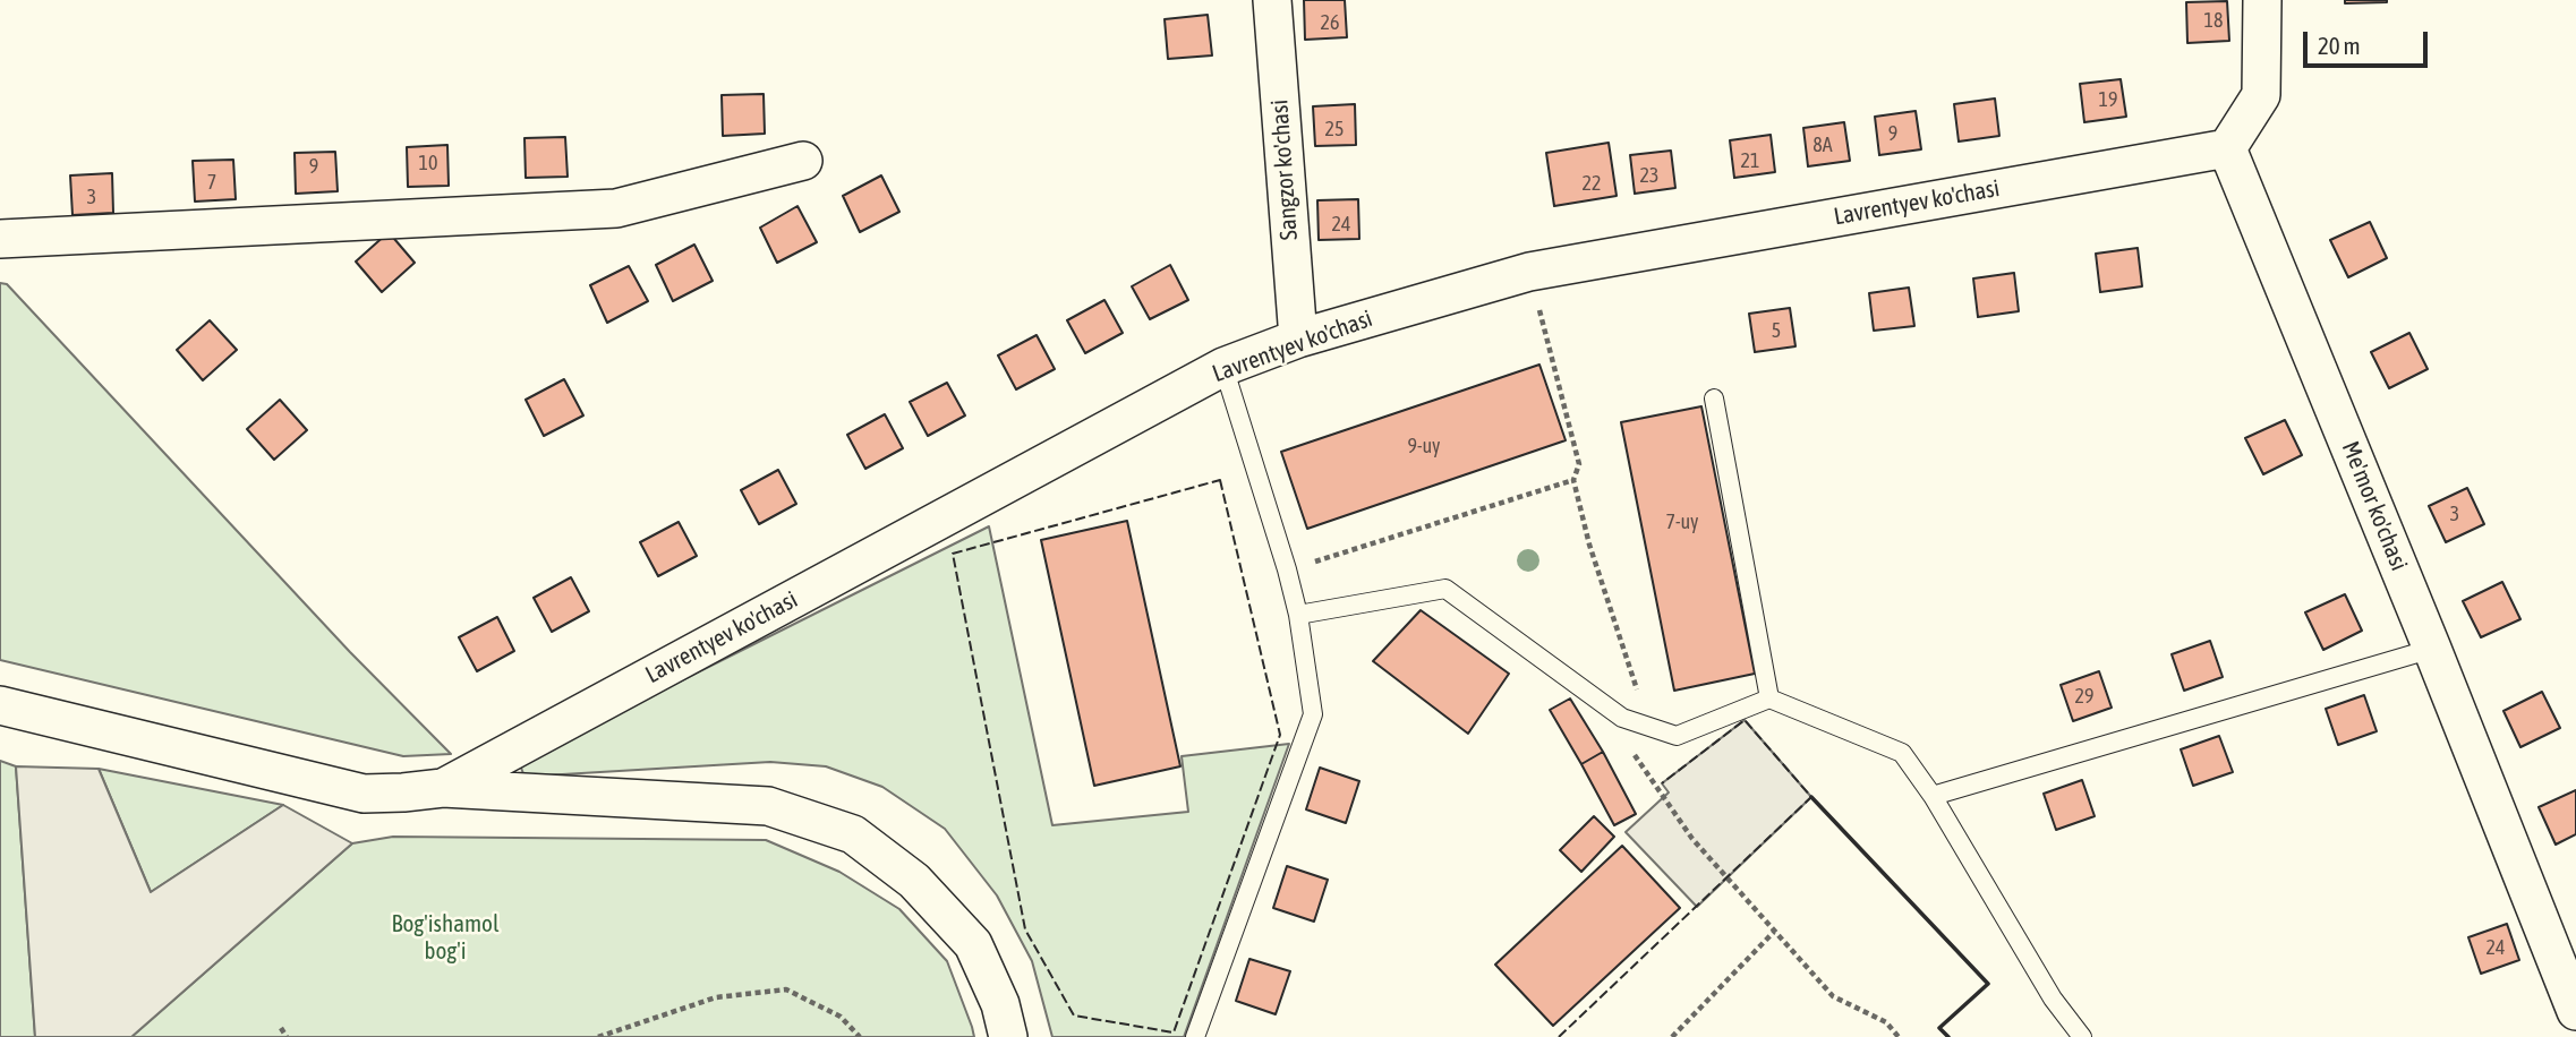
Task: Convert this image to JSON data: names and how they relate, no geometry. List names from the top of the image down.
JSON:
{
  "streets": {
    "street": ["Sangzor ko'chasi", "Lavrentyev ko'chasi", "Me'mor ko'chasi"]
  },
  "crossings": [
    ["Sangzor ko'chasi", "Lavrentyev ko'chasi"],
    ["Lavrentyev ko'chasi", "Me'mor ko'chasi"]
  ],
  "parks": ["Bog'ishamol bog'i"],
  "house_numbers": [
    "18",
    "26",
    "19",
    "25",
    "9",
    "8A",
    "21",
    "10",
    "9",
    "23",
    "7",
    "22",
    "3",
    "24",
    "5",
    "9-uy",
    "3",
    "7-uy",
    "29",
    "24"
  ],
  "scale_bar": "20 m"
}
